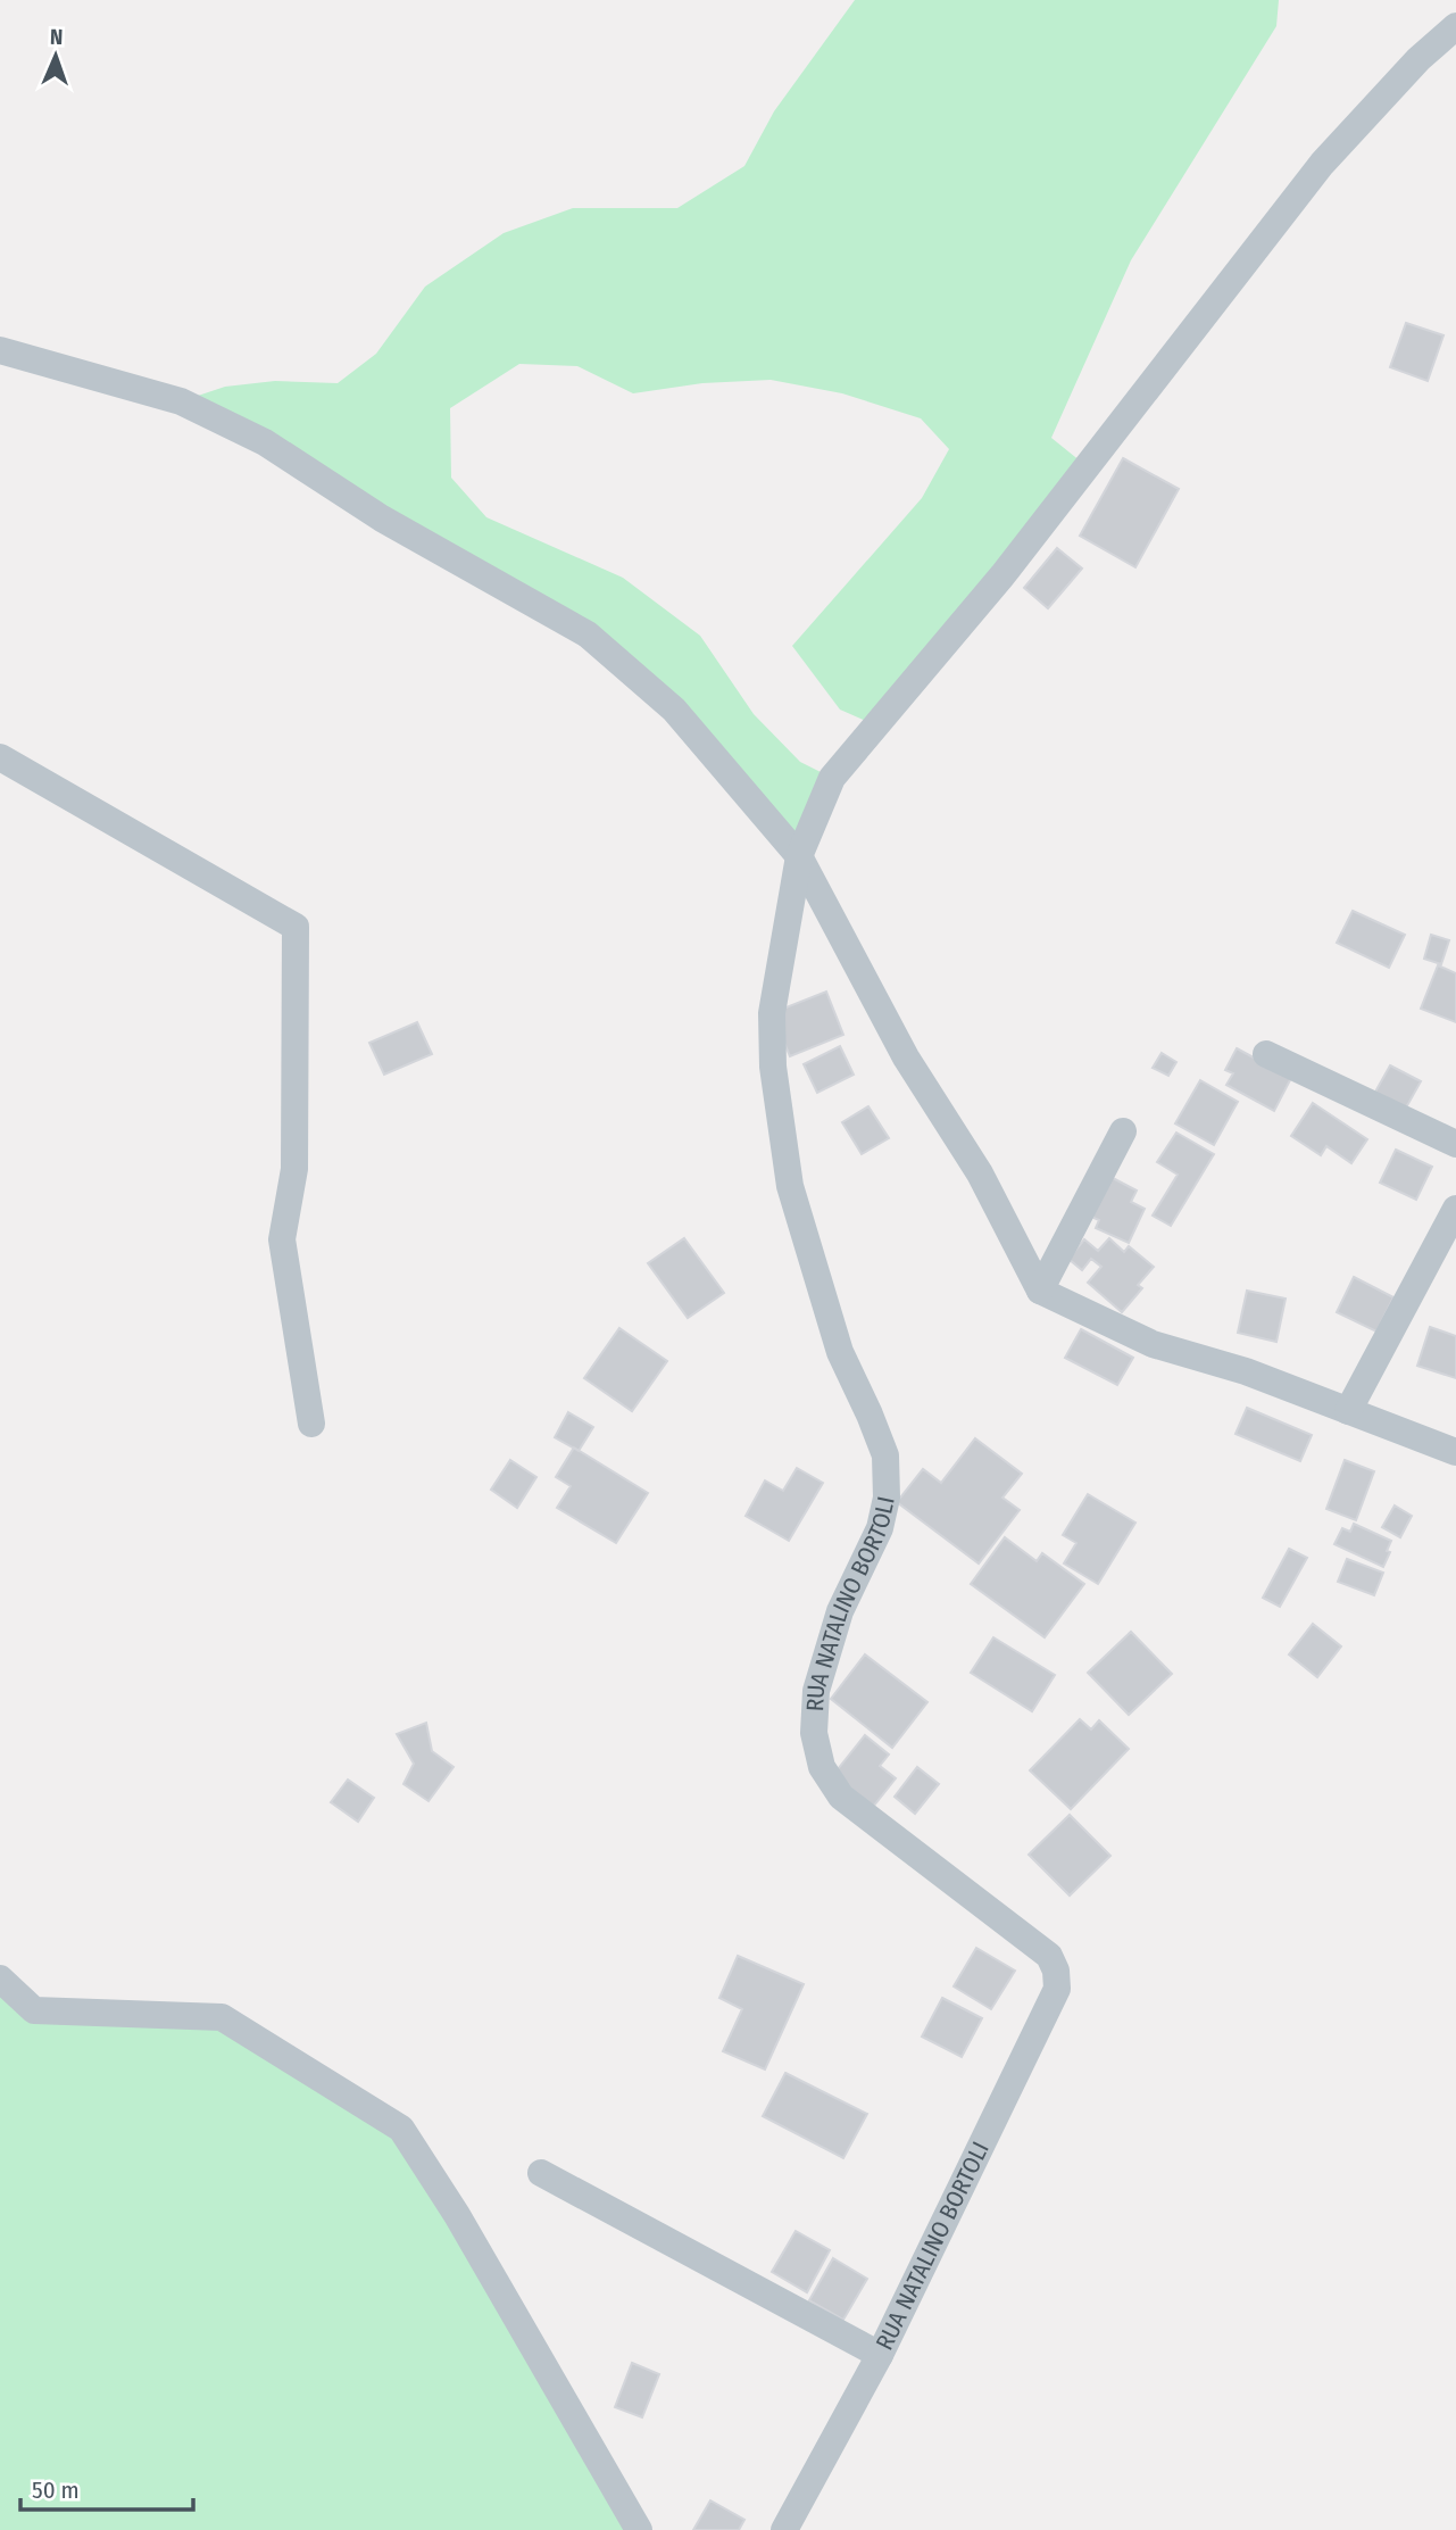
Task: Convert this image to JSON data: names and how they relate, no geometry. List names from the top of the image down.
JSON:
{
  "streets": {
    "street": ["RUA NATALINO BORTOLI"]
  },
  "scale_bar": "50 m",
  "north": "top"
}
